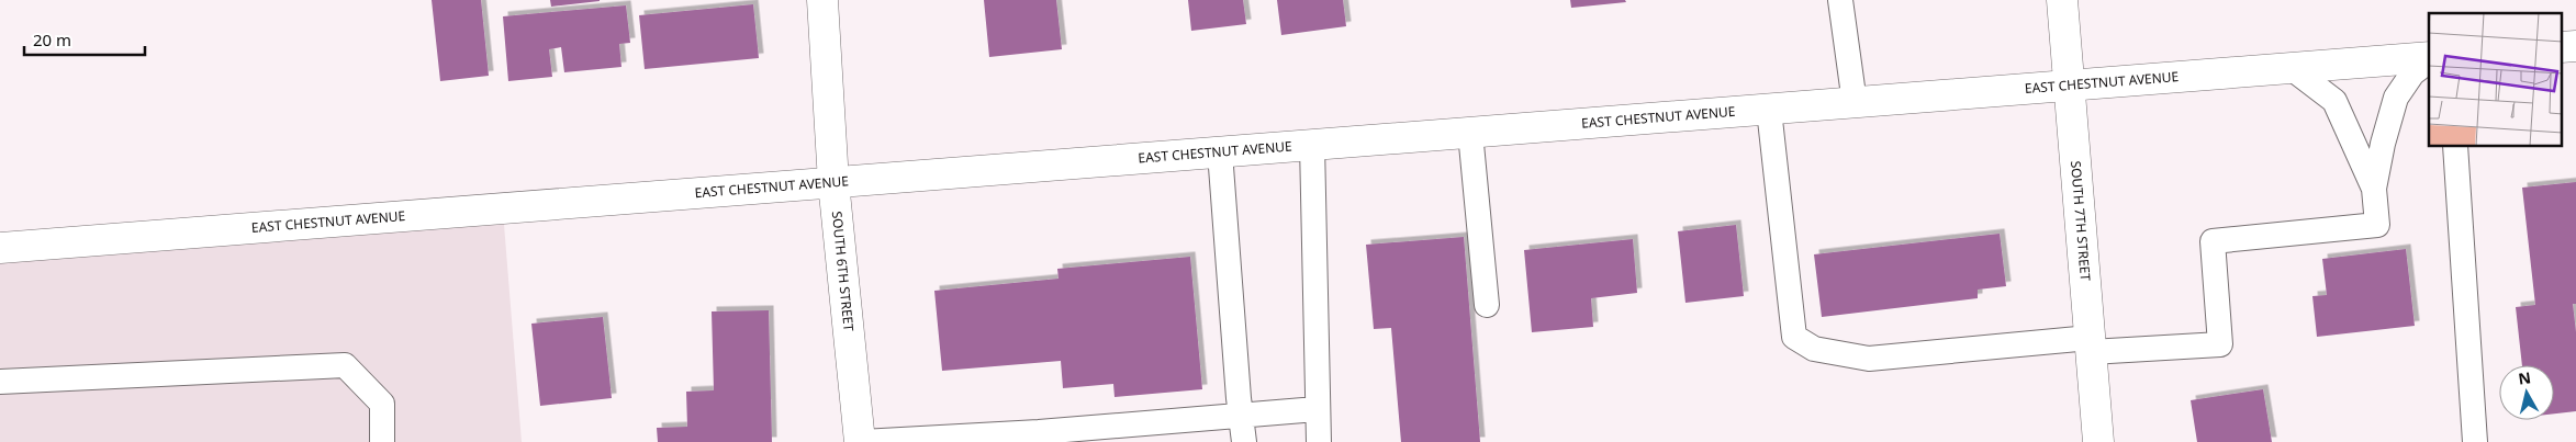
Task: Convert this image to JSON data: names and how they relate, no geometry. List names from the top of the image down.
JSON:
{
  "streets": {
    "street": ["EAST CHESTNUT AVENUE", "SOUTH 7TH STREET", "SOUTH 6TH STREET"]
  },
  "crossings": [
    ["EAST CHESTNUT AVENUE", "SOUTH 7TH STREET"],
    ["EAST CHESTNUT AVENUE", "SOUTH 6TH STREET"]
  ],
  "scale_bar": "20 m",
  "north": "top"
}
